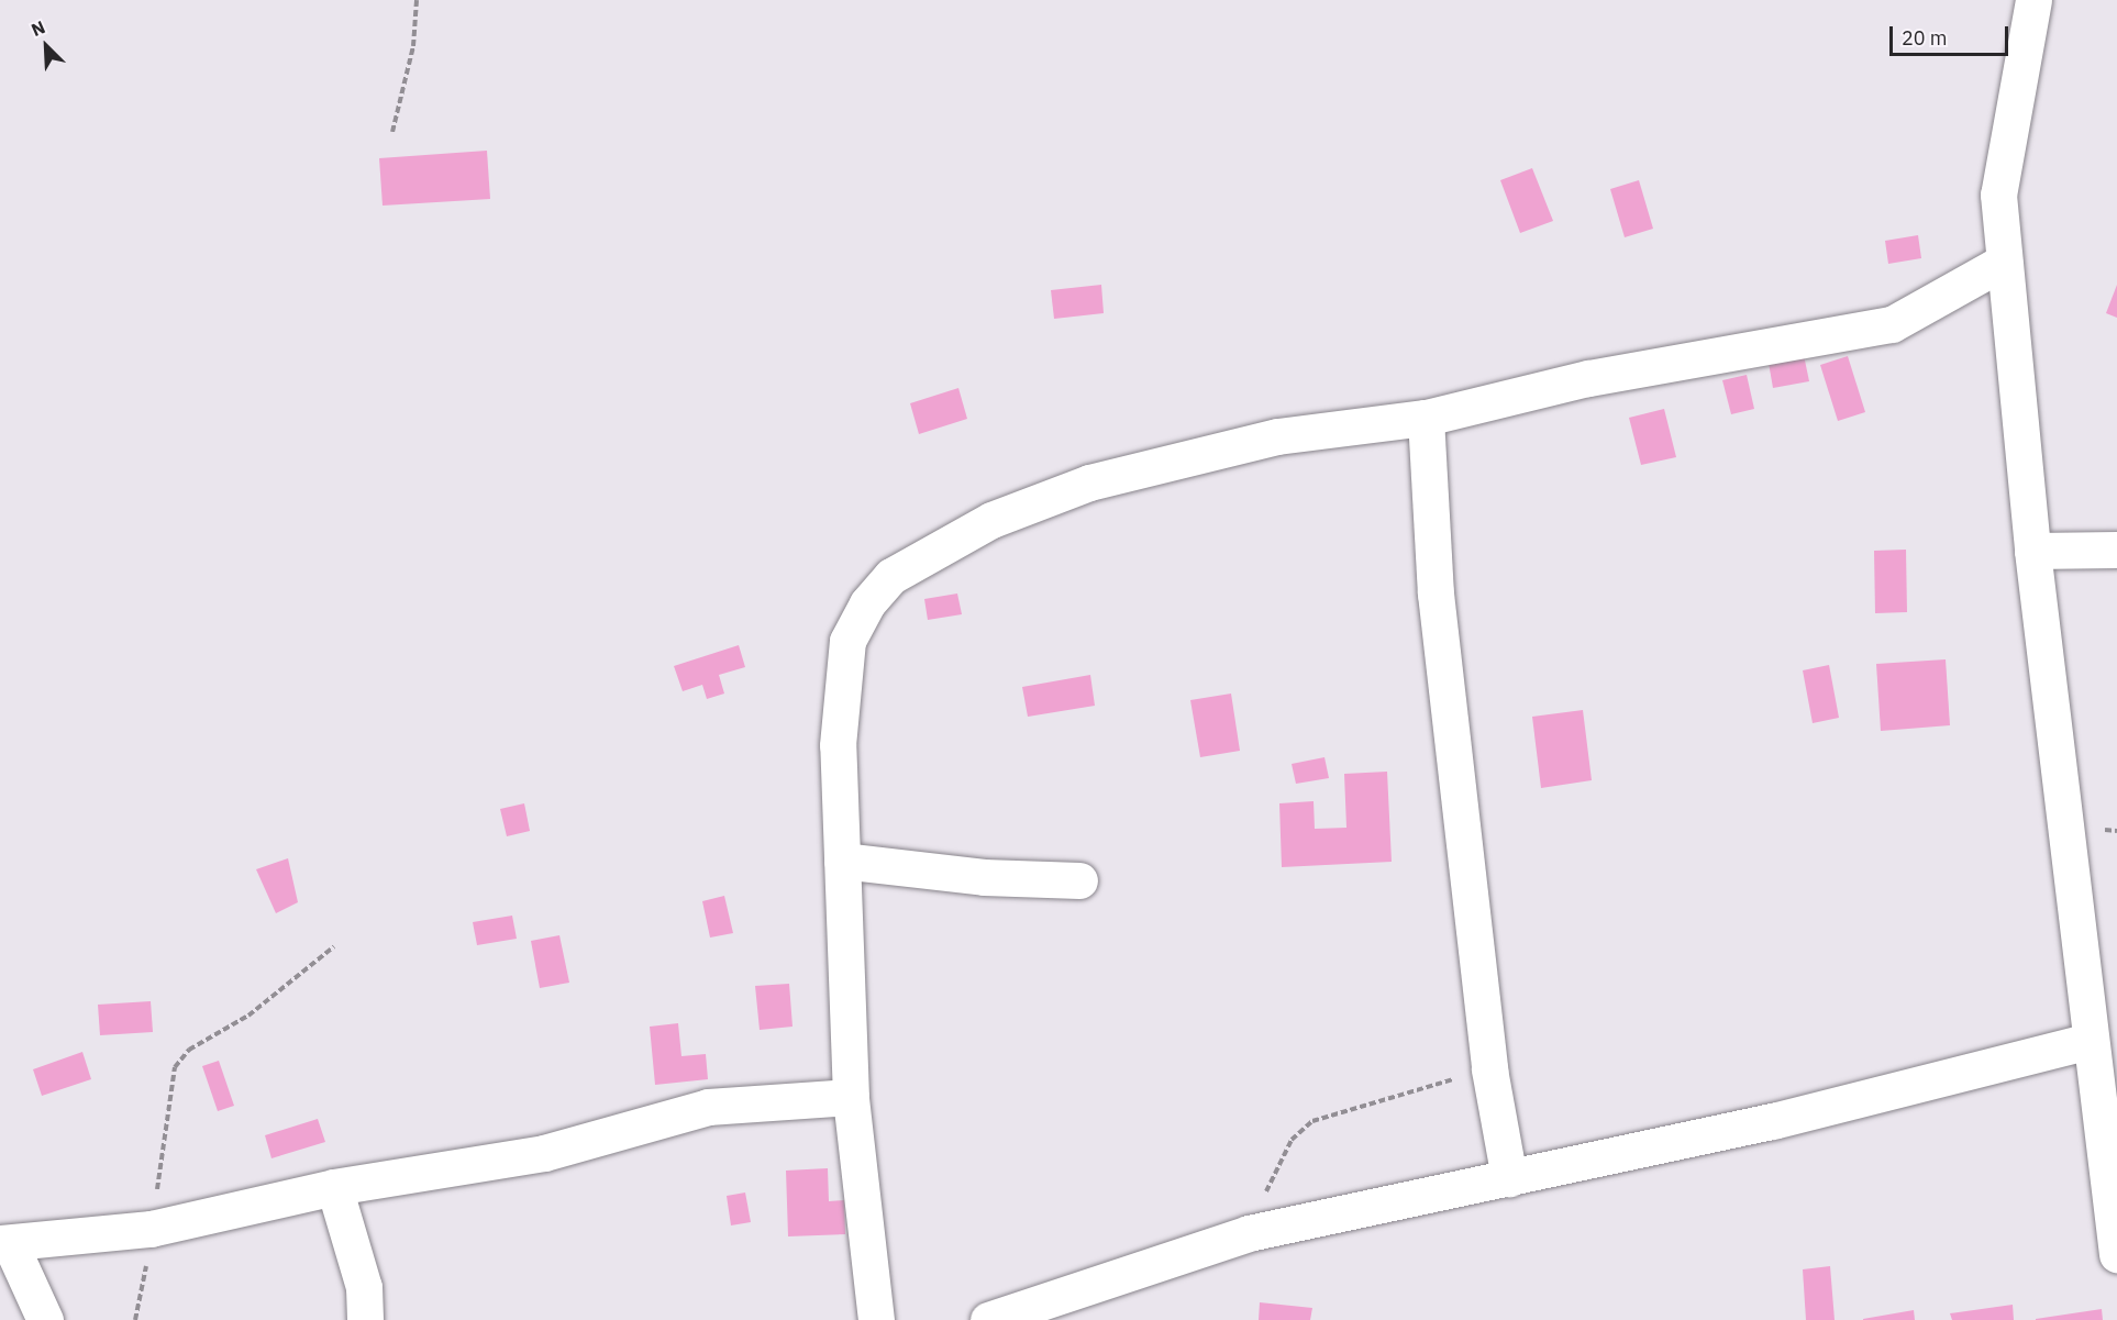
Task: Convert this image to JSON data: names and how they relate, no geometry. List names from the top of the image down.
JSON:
{
  "scale_bar": "20 m",
  "north": "top left"
}
